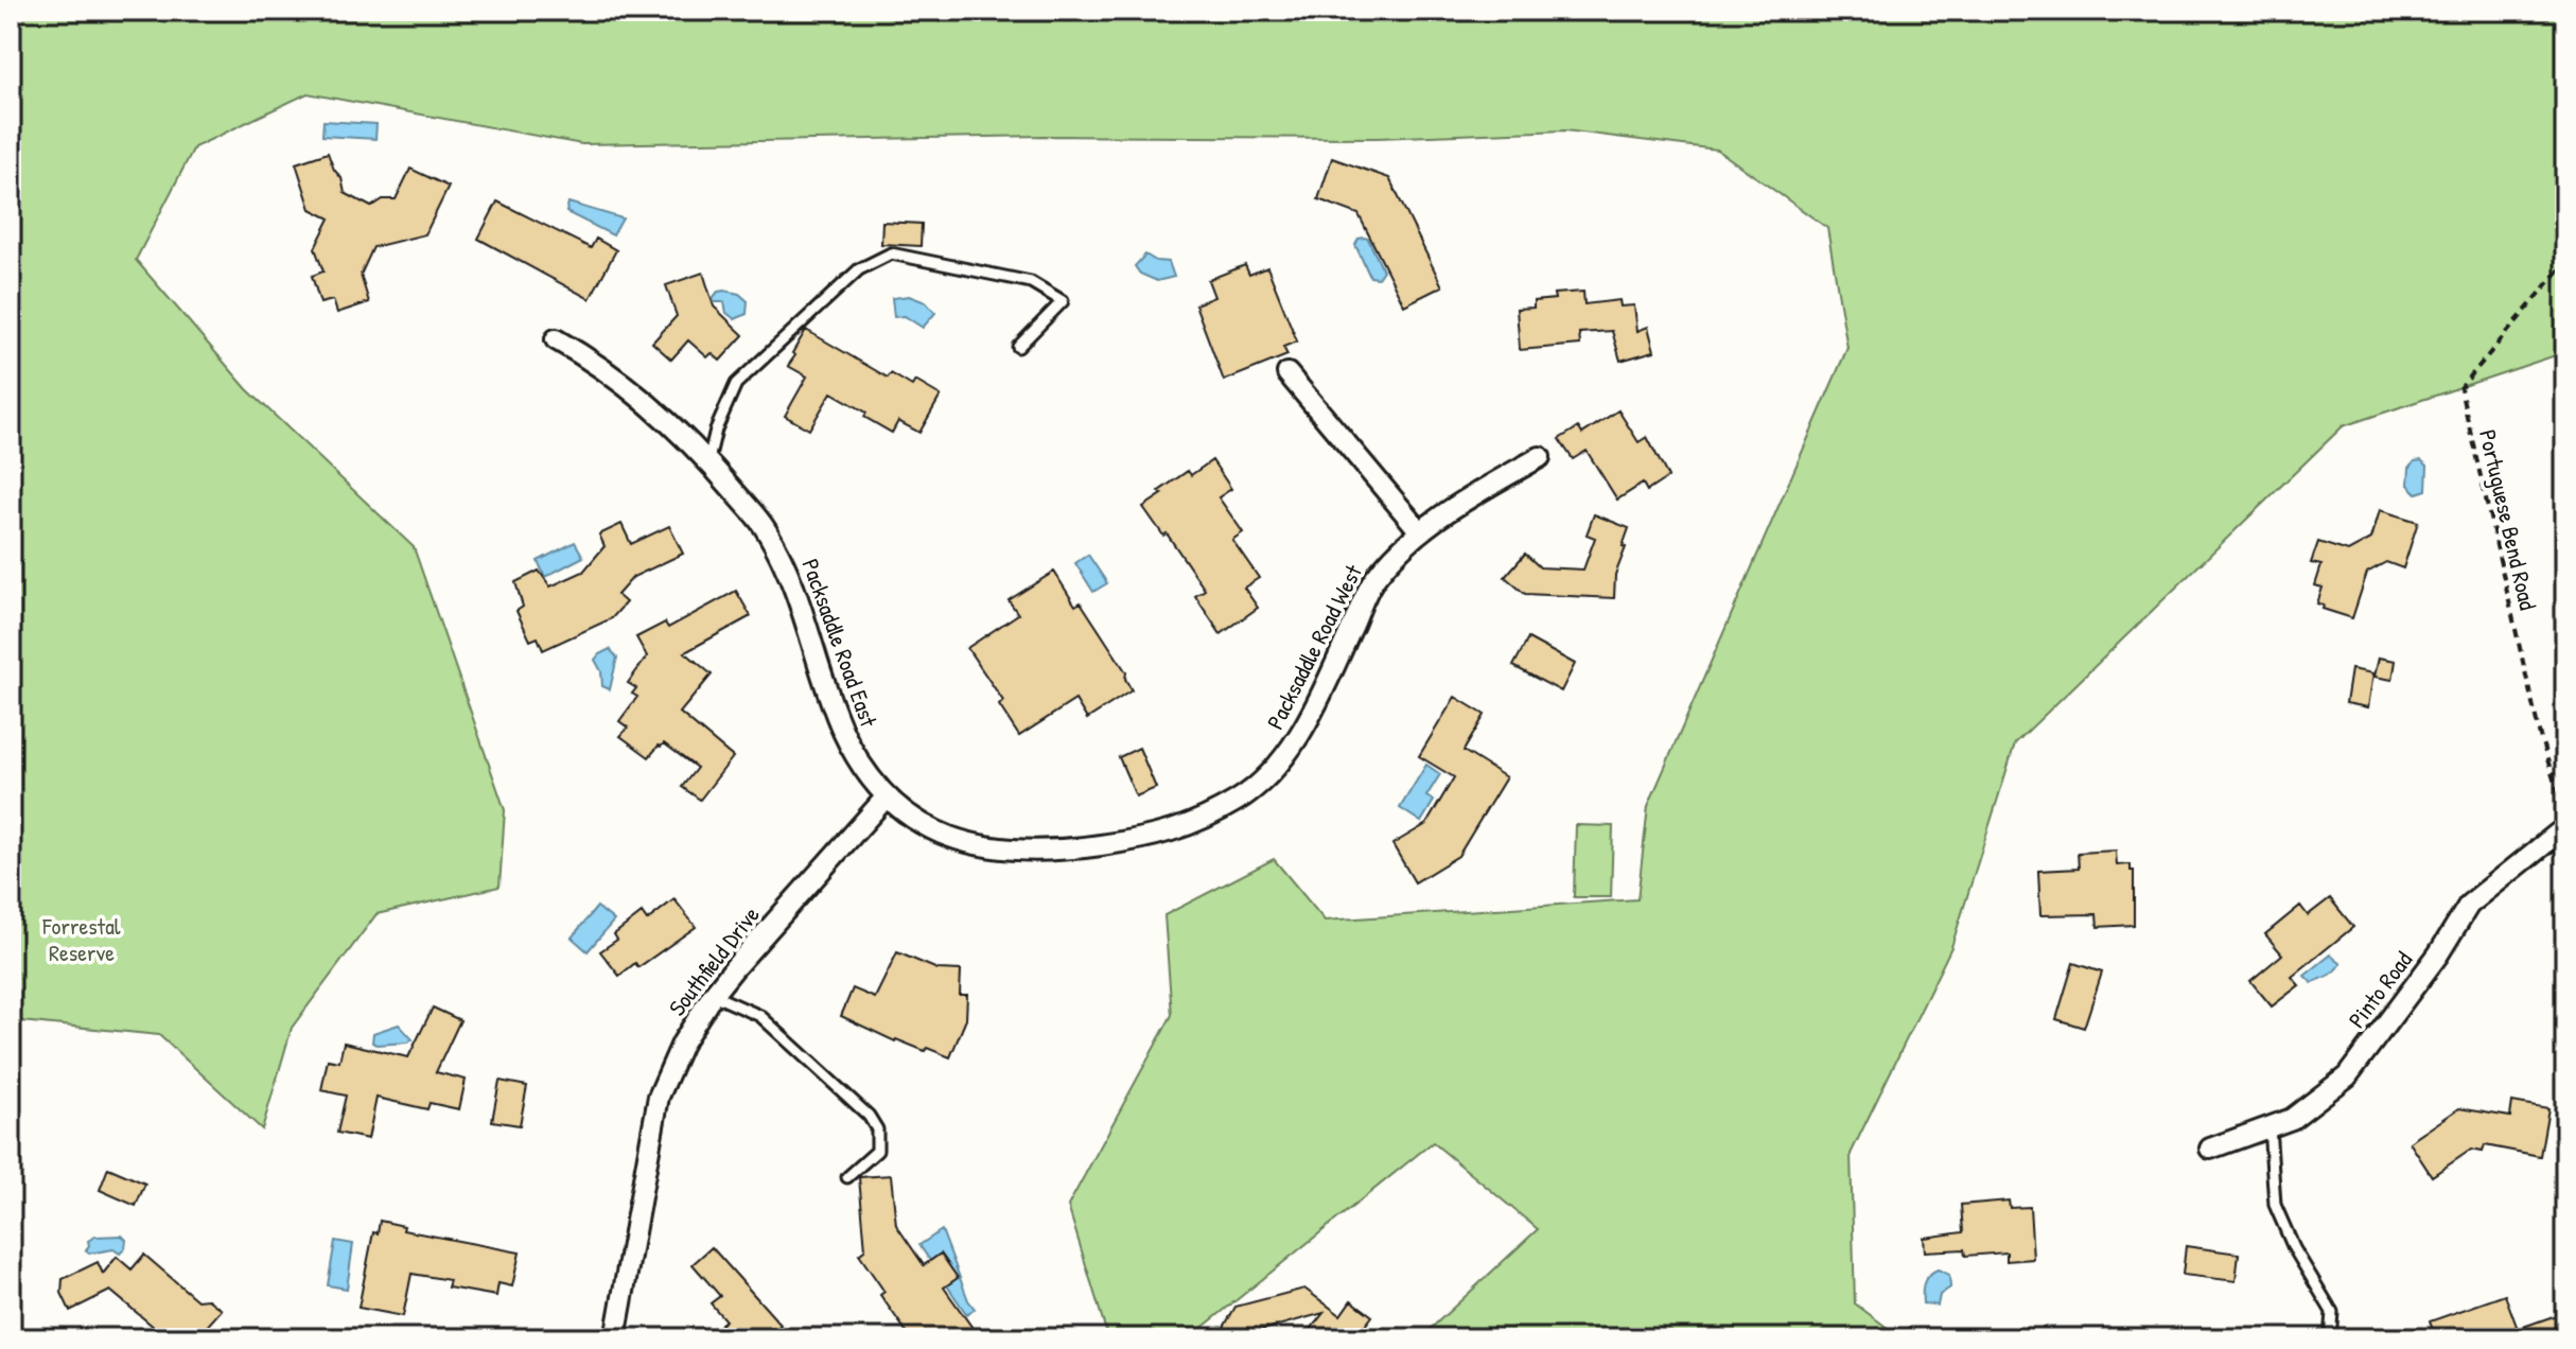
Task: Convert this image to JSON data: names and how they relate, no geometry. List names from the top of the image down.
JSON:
{
  "streets": {
    "street": [
      "Packsaddle Road East",
      "Packsaddle Road West",
      "Southfield Drive",
      "Pinto Road"
    ],
    "path": ["Portuguese Bend Road"]
  },
  "crossings": [
    ["Packsaddle Road East", "Packsaddle Road West"],
    ["Packsaddle Road East", "Southfield Drive"],
    ["Packsaddle Road West", "Southfield Drive"]
  ],
  "parks": ["Forrestal Reserve"]
}
